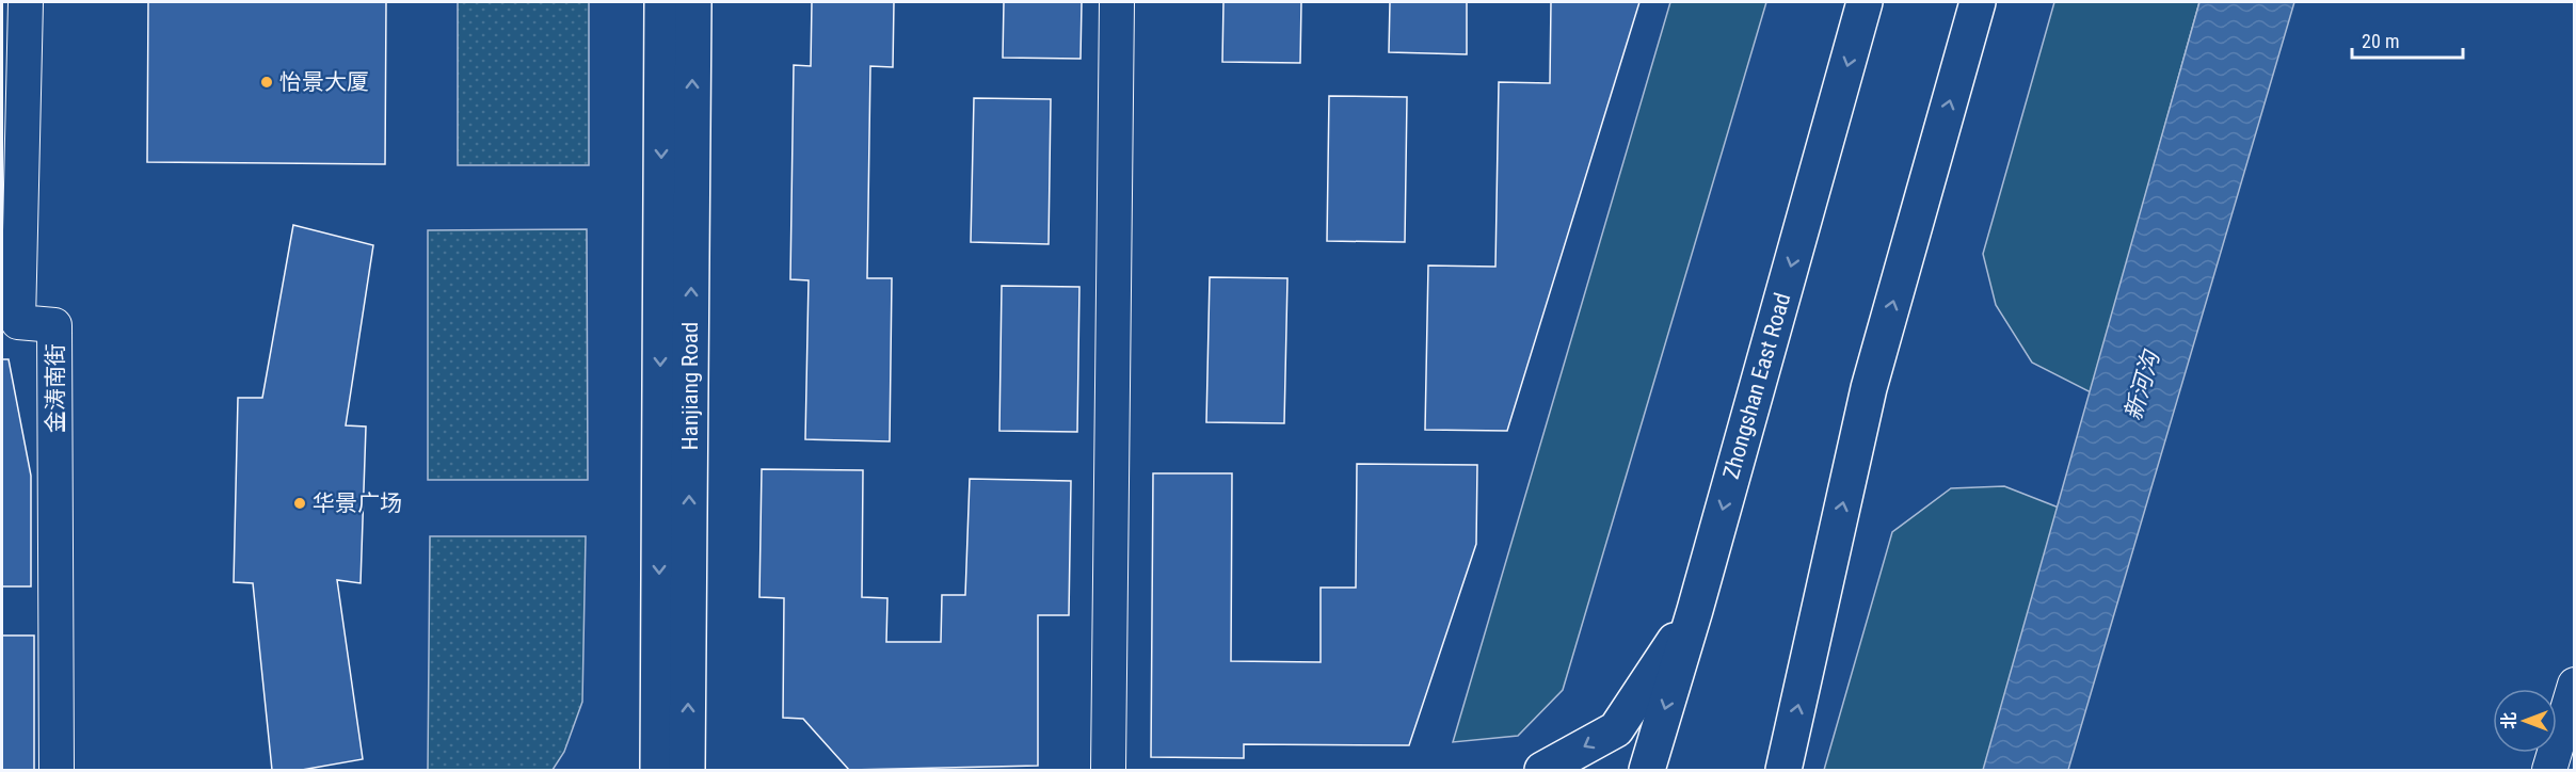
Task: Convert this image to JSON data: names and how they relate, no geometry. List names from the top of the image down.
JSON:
{
  "streets": {
    "main road": ["Hanjiang Road", "Zhongshan East Road"],
    "street": ["金涛南街"]
  },
  "water": ["新河沟"],
  "places": ["怡景大厦", "华景广场"],
  "scale_bar": "20 m",
  "north": "left"
}
